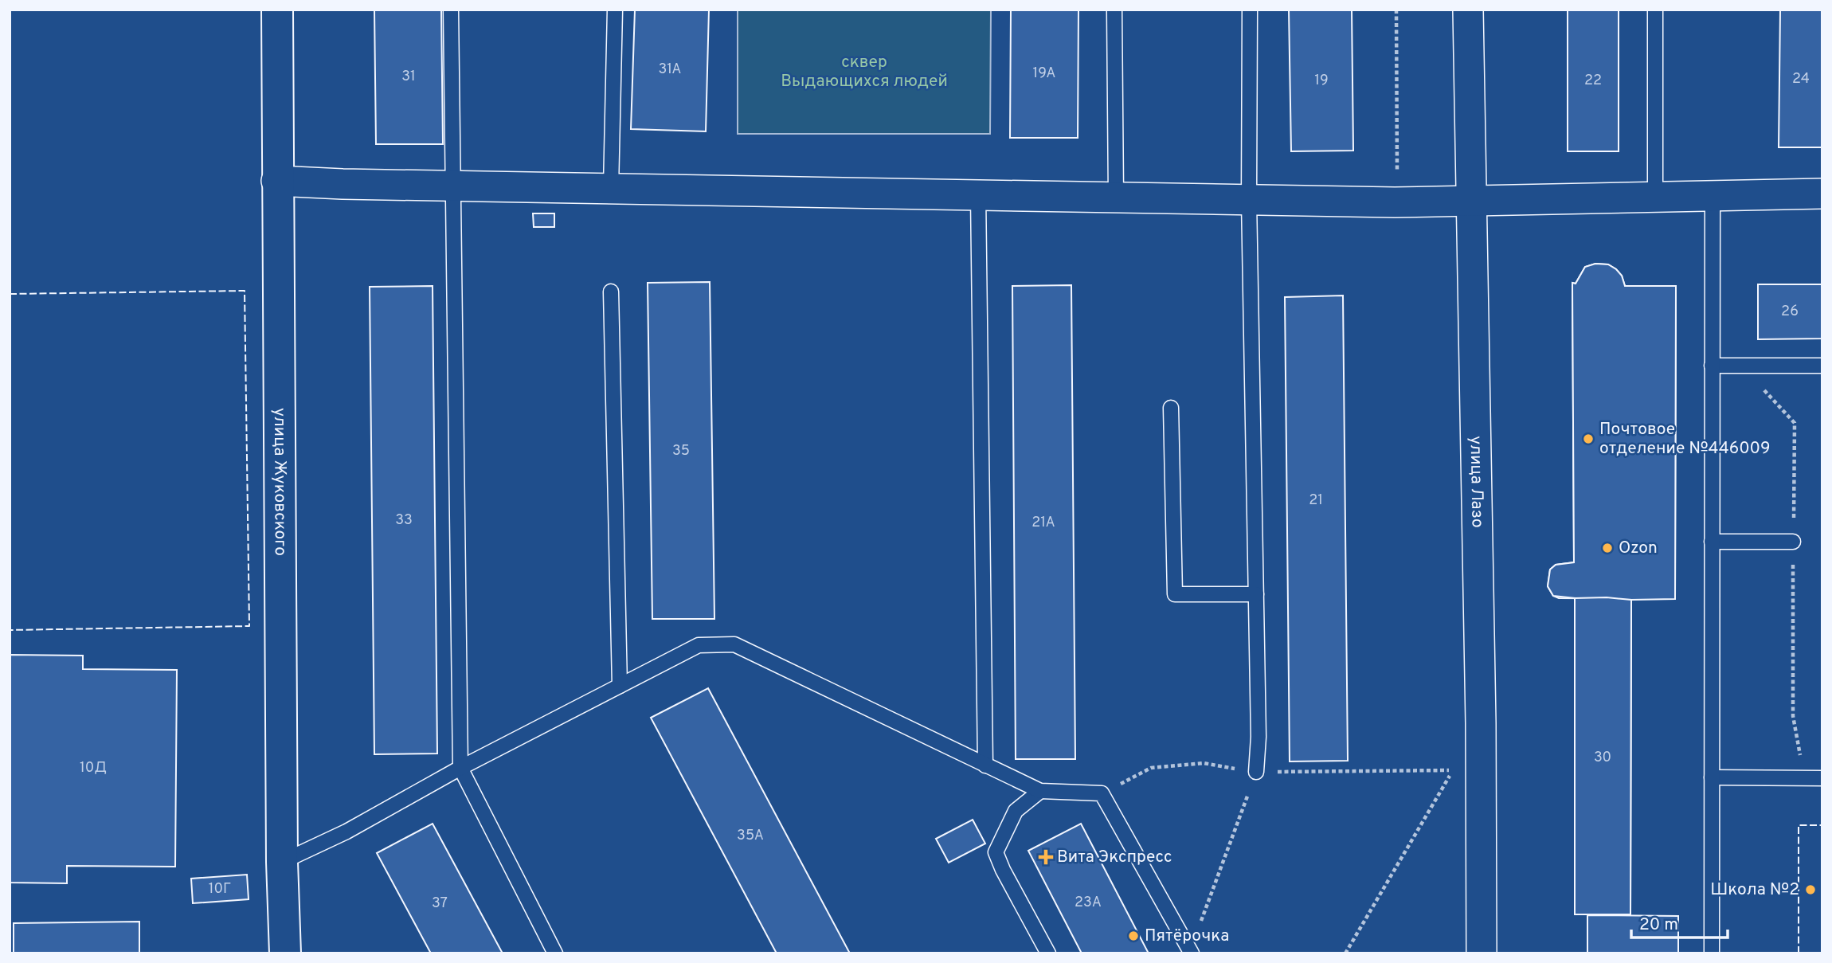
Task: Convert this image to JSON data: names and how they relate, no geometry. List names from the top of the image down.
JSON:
{
  "streets": {
    "main road": ["улица Жуковского"],
    "street": ["улица Лазо"]
  },
  "parks": ["сквер Выдающихся людей"],
  "places": {
    "other": [
      "Почтовое отделение №446009",
      "Ozon",
      "Школа №2",
      "Пятёрочка"
    ],
    "health": ["Вита Экспресс"]
  },
  "house_numbers": [
    "31А",
    "19А",
    "31",
    "24",
    "19",
    "22",
    "26",
    "35",
    "21",
    "33",
    "21А",
    "30",
    "10Д",
    "35А",
    "10Г",
    "23А",
    "37"
  ],
  "scale_bar": "20 m"
}
